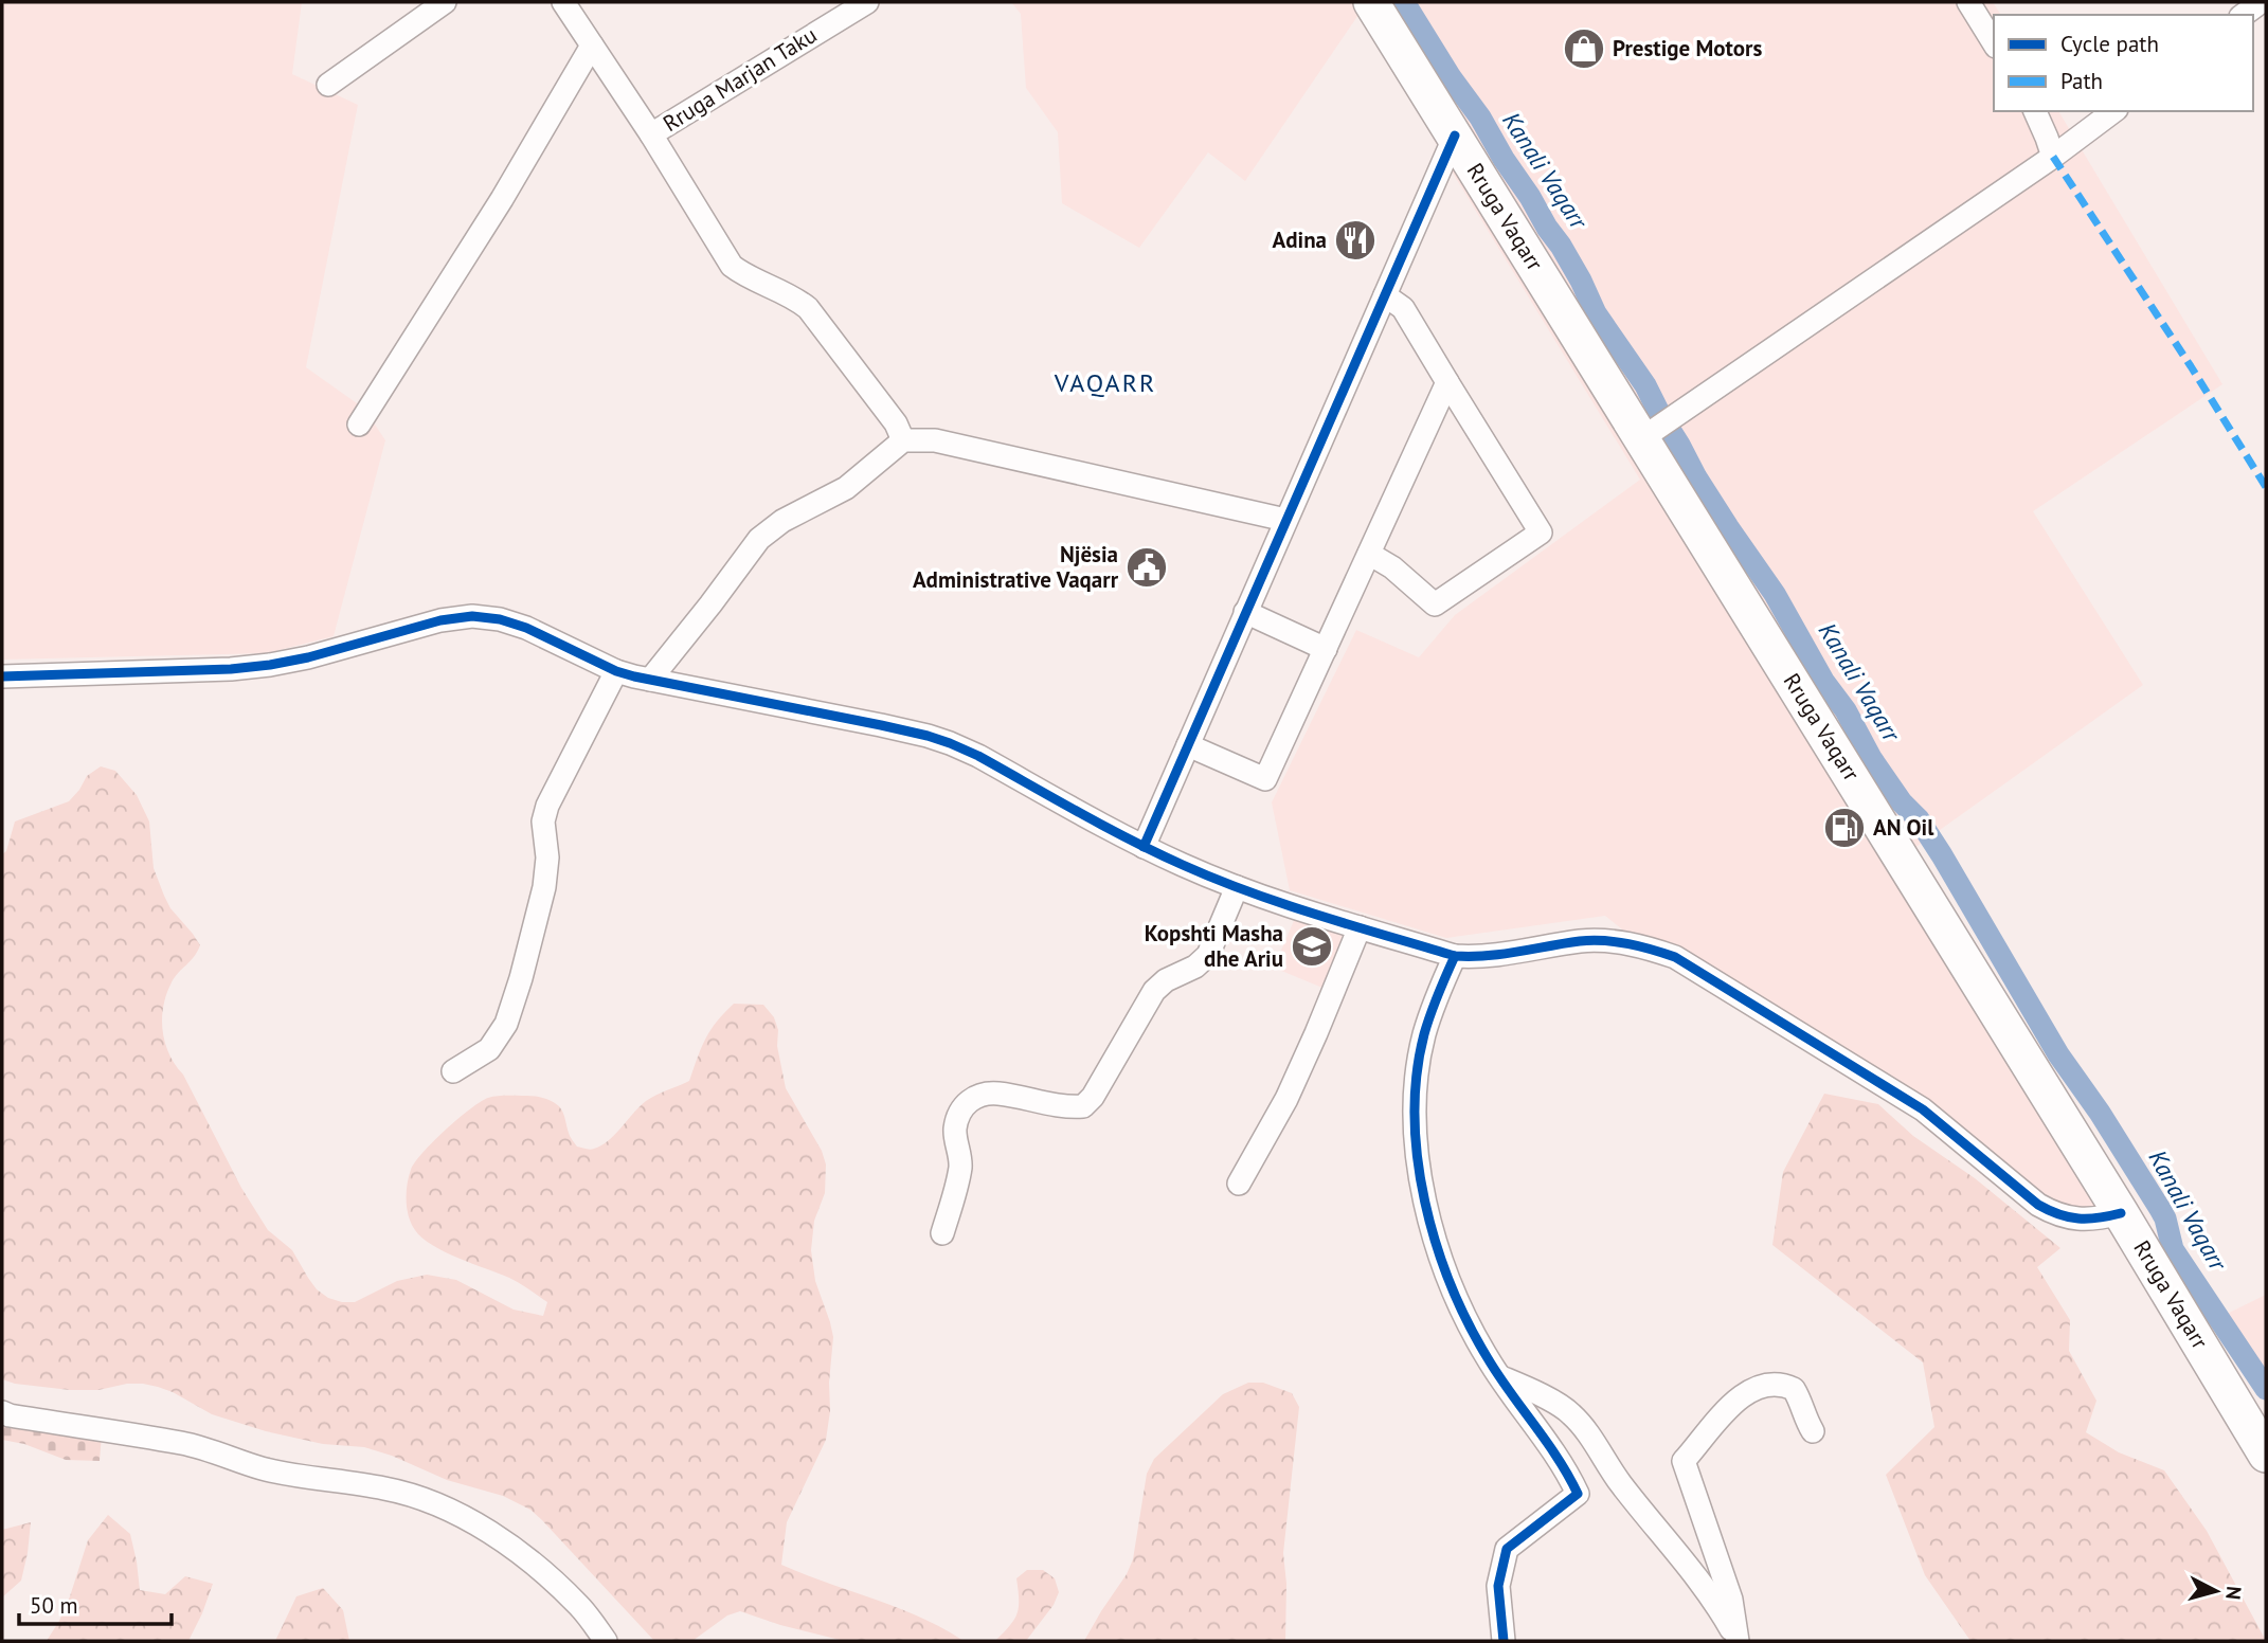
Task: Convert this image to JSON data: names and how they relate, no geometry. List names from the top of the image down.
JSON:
{
  "streets": {
    "main road": ["Rruga Vaqarr"],
    "street": ["Rruga Marjan Taku"]
  },
  "districts": ["VAQARR"],
  "water": ["Kanali Vaqarr"],
  "places": {
    "shop": ["Prestige Motors"],
    "restaurant": ["Adina"],
    "public building": ["Njësia Administrative Vaqarr"],
    "fuel station": ["AN Oil"],
    "school or university": ["Kopshti Masha dhe Ariu"]
  },
  "legend": ["Cycle path", "Path"],
  "scale_bar": "50 m",
  "north": "right"
}
